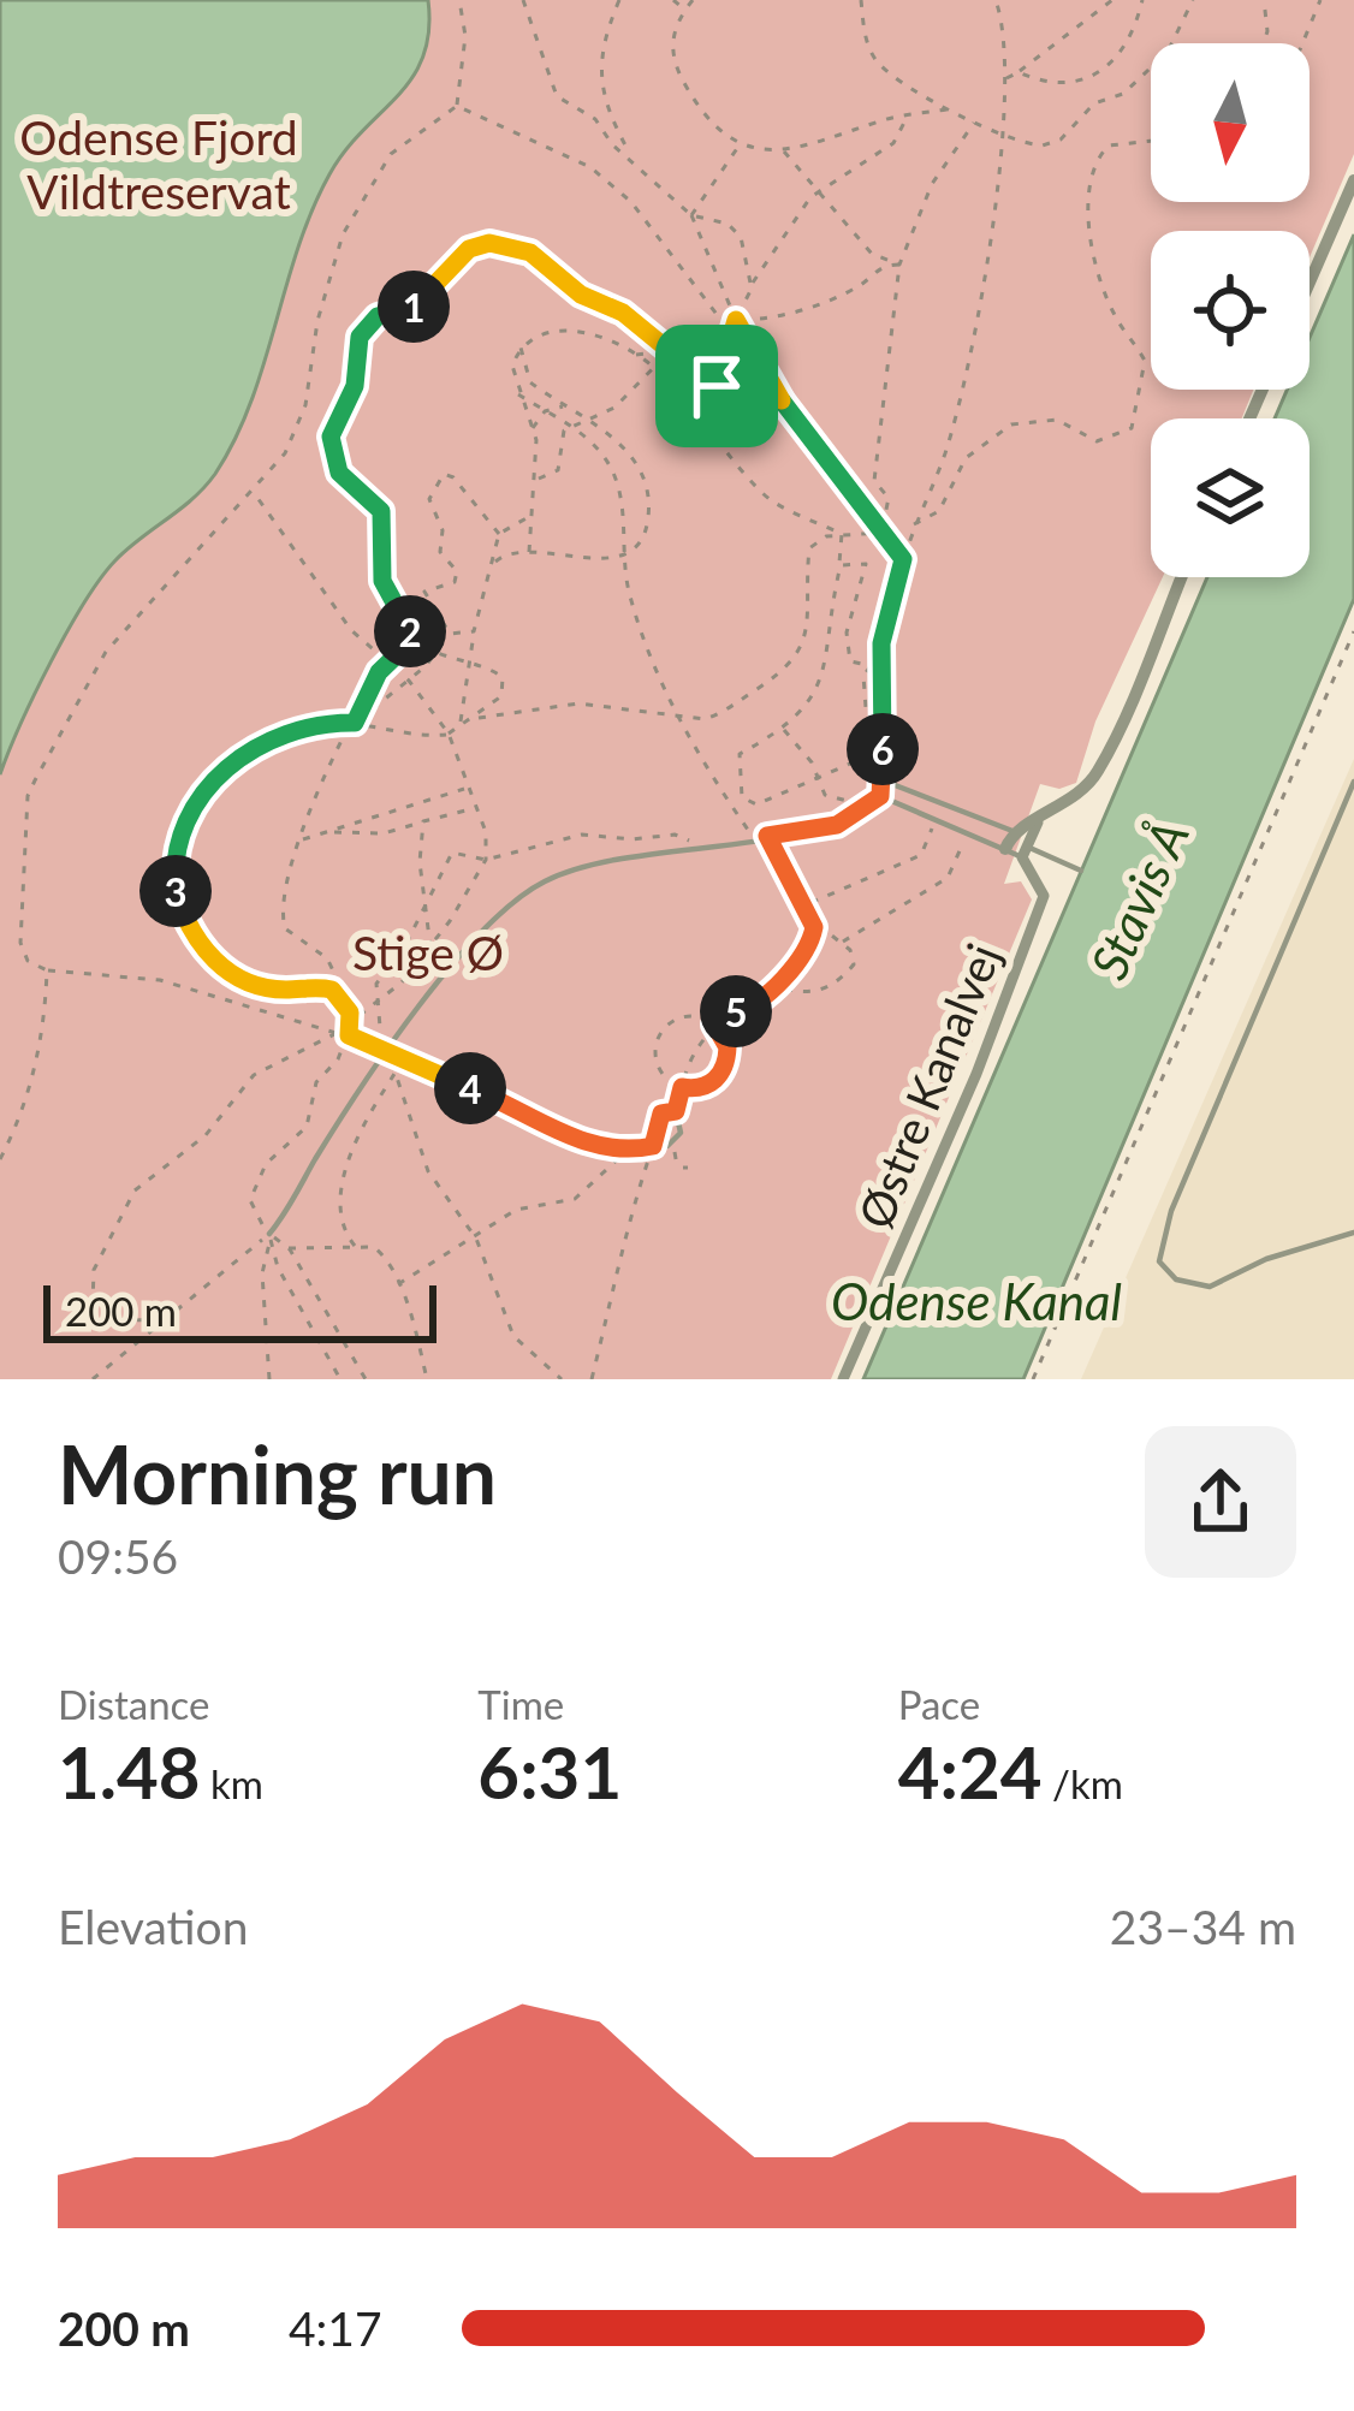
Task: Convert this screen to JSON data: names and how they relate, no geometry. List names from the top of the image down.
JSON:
{
  "streets": {
    "street": ["Østre Kanalvej"]
  },
  "water": ["Stavis Å", "Odense Kanal"],
  "parks": ["Odense Fjord Vildtreservat", "Stige Ø"],
  "scale_bar": "200 m",
  "north": "bottom",
  "page": {
    "pins": [
      "1",
      "2",
      "6",
      "3",
      "5",
      "4"
    ],
    "scale": "200 m",
    "heading": ["Morning run", "09:56"],
    "stats": [
      ["Distance", "1.48 km"],
      ["Time", "6:31"],
      ["Pace", "4:24 /km"]
    ],
    "chart": ["Elevation", "23–34 m"],
    "list": [
      {
        "name": "200 m",
        "note": "4:17"
      }
    ]
  }
}
